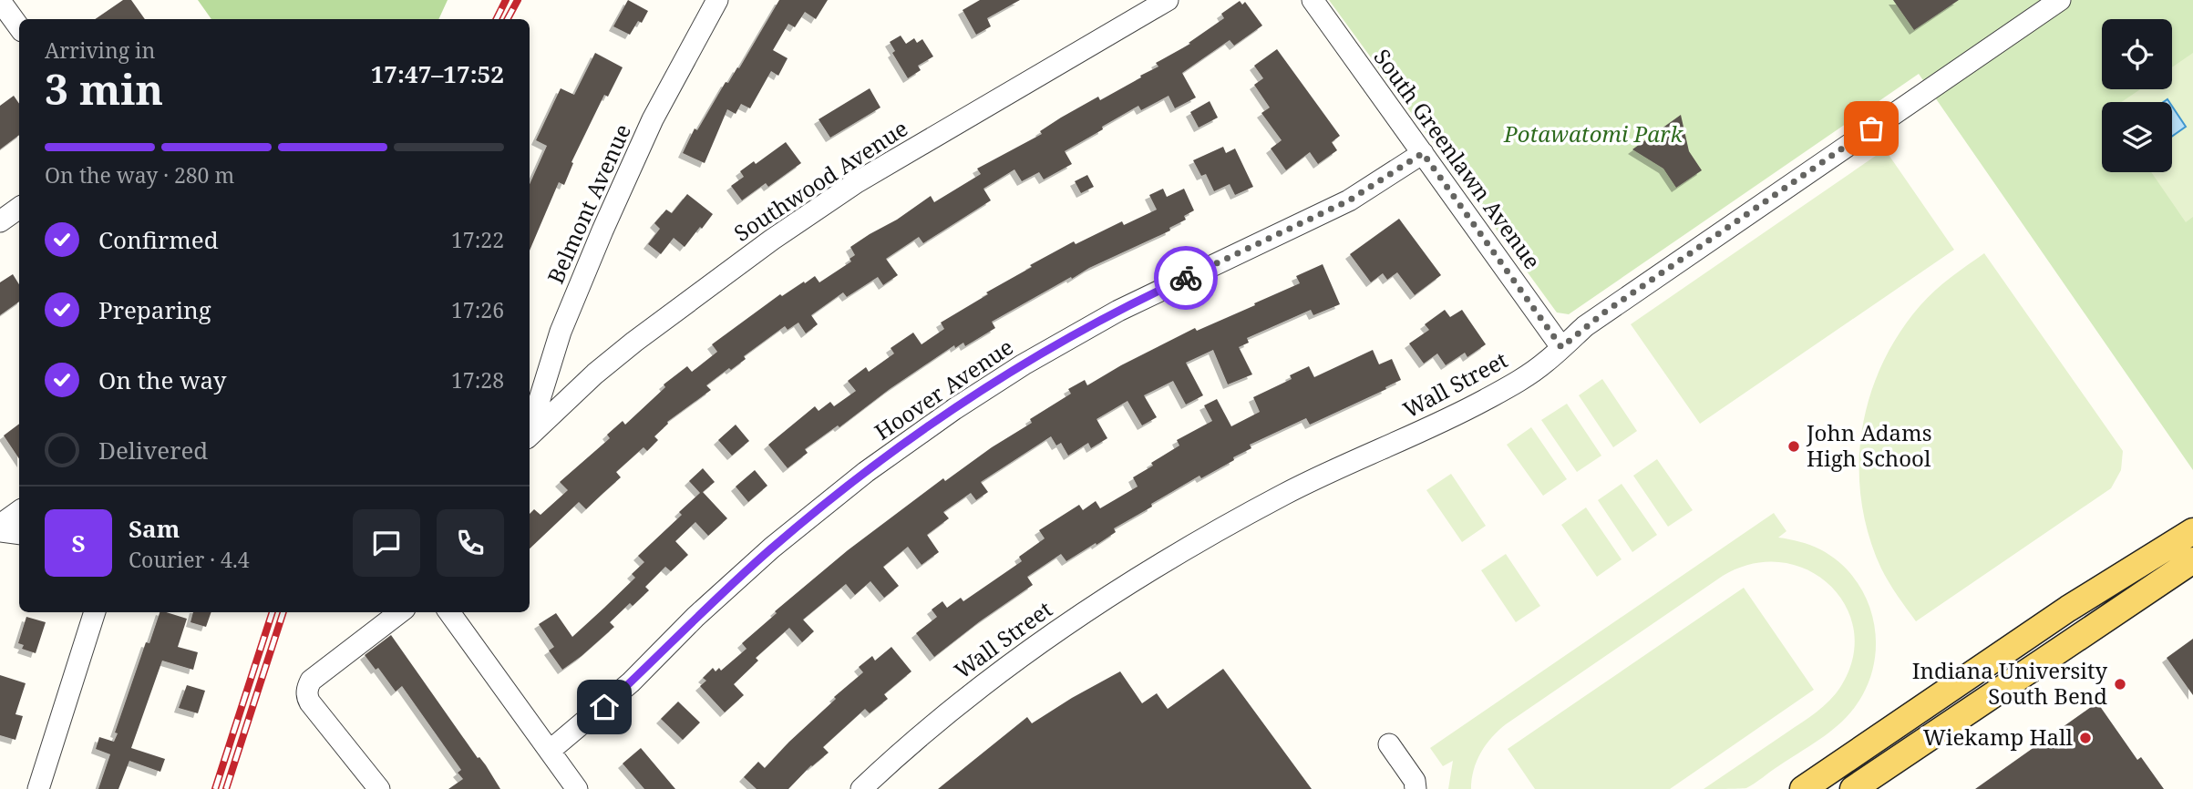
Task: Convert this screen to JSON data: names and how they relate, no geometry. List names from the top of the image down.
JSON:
{
  "streets": {
    "street": [
      "South Greenlawn Avenue",
      "Southwood Avenue",
      "Belmont Avenue",
      "Wall Street",
      "Hoover Avenue"
    ]
  },
  "crossings": [
    ["South Greenlawn Avenue", "Wall Street"],
    ["South Greenlawn Avenue", "Hoover Avenue"]
  ],
  "parks": ["Potawatomi Park"],
  "places": ["John Adams High School", "Indiana University South Bend", "Wiekamp Hall"],
  "page": {
    "heading": ["3 min", "Arriving in", "17:47–17:52"],
    "panel": ["Sam", "Courier · 4.4"],
    "bar": "On the way · 280 m",
    "list": [
      ["Confirmed", "17:22"],
      ["Preparing", "17:26"],
      ["On the way", "17:28"],
      "Delivered"
    ],
    "round": "S"
  }
}
